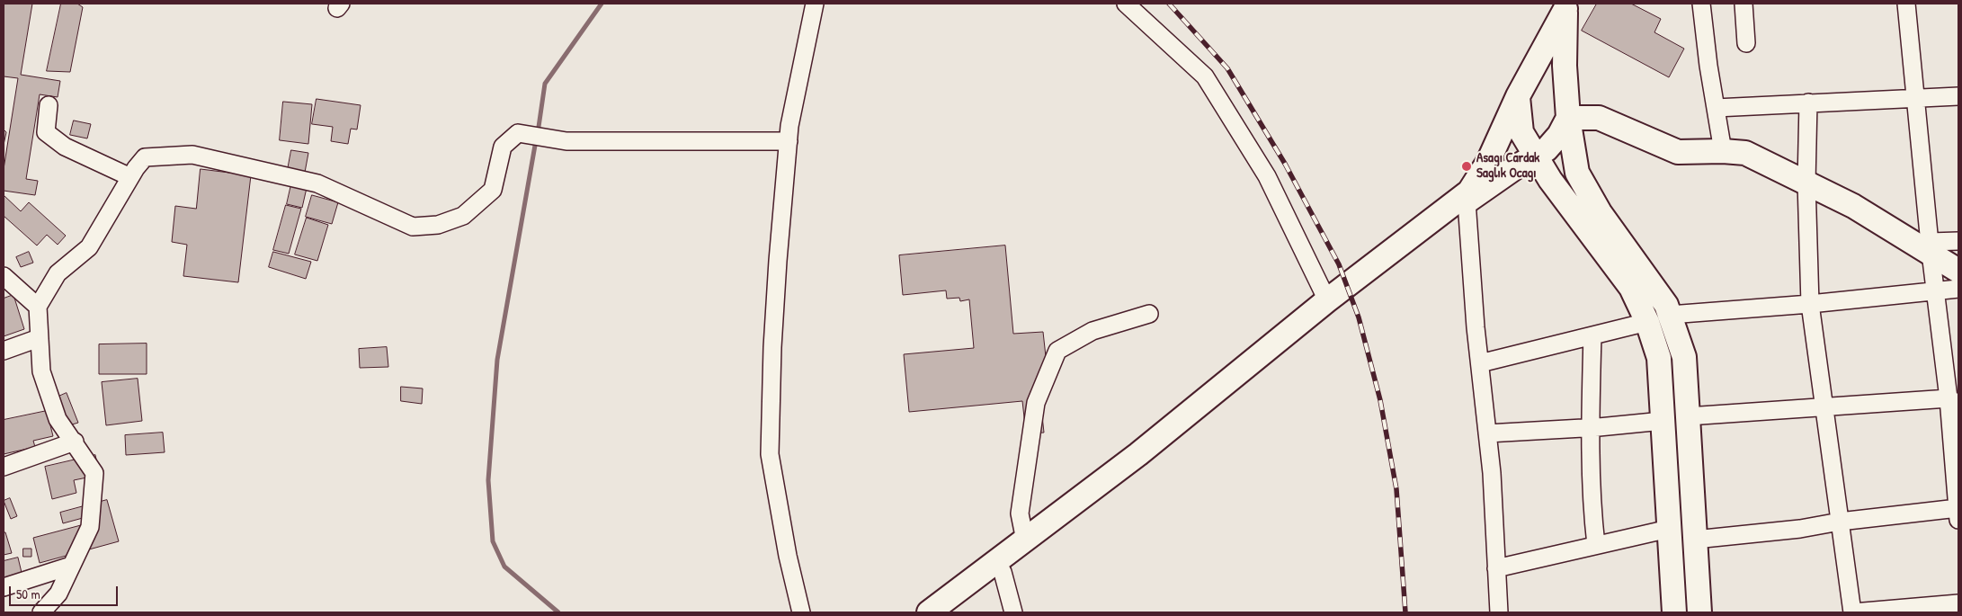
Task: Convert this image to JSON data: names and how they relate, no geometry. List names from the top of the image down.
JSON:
{
  "places": ["Asagı Cardak Saglık Ocagı"],
  "scale_bar": "50 m"
}
